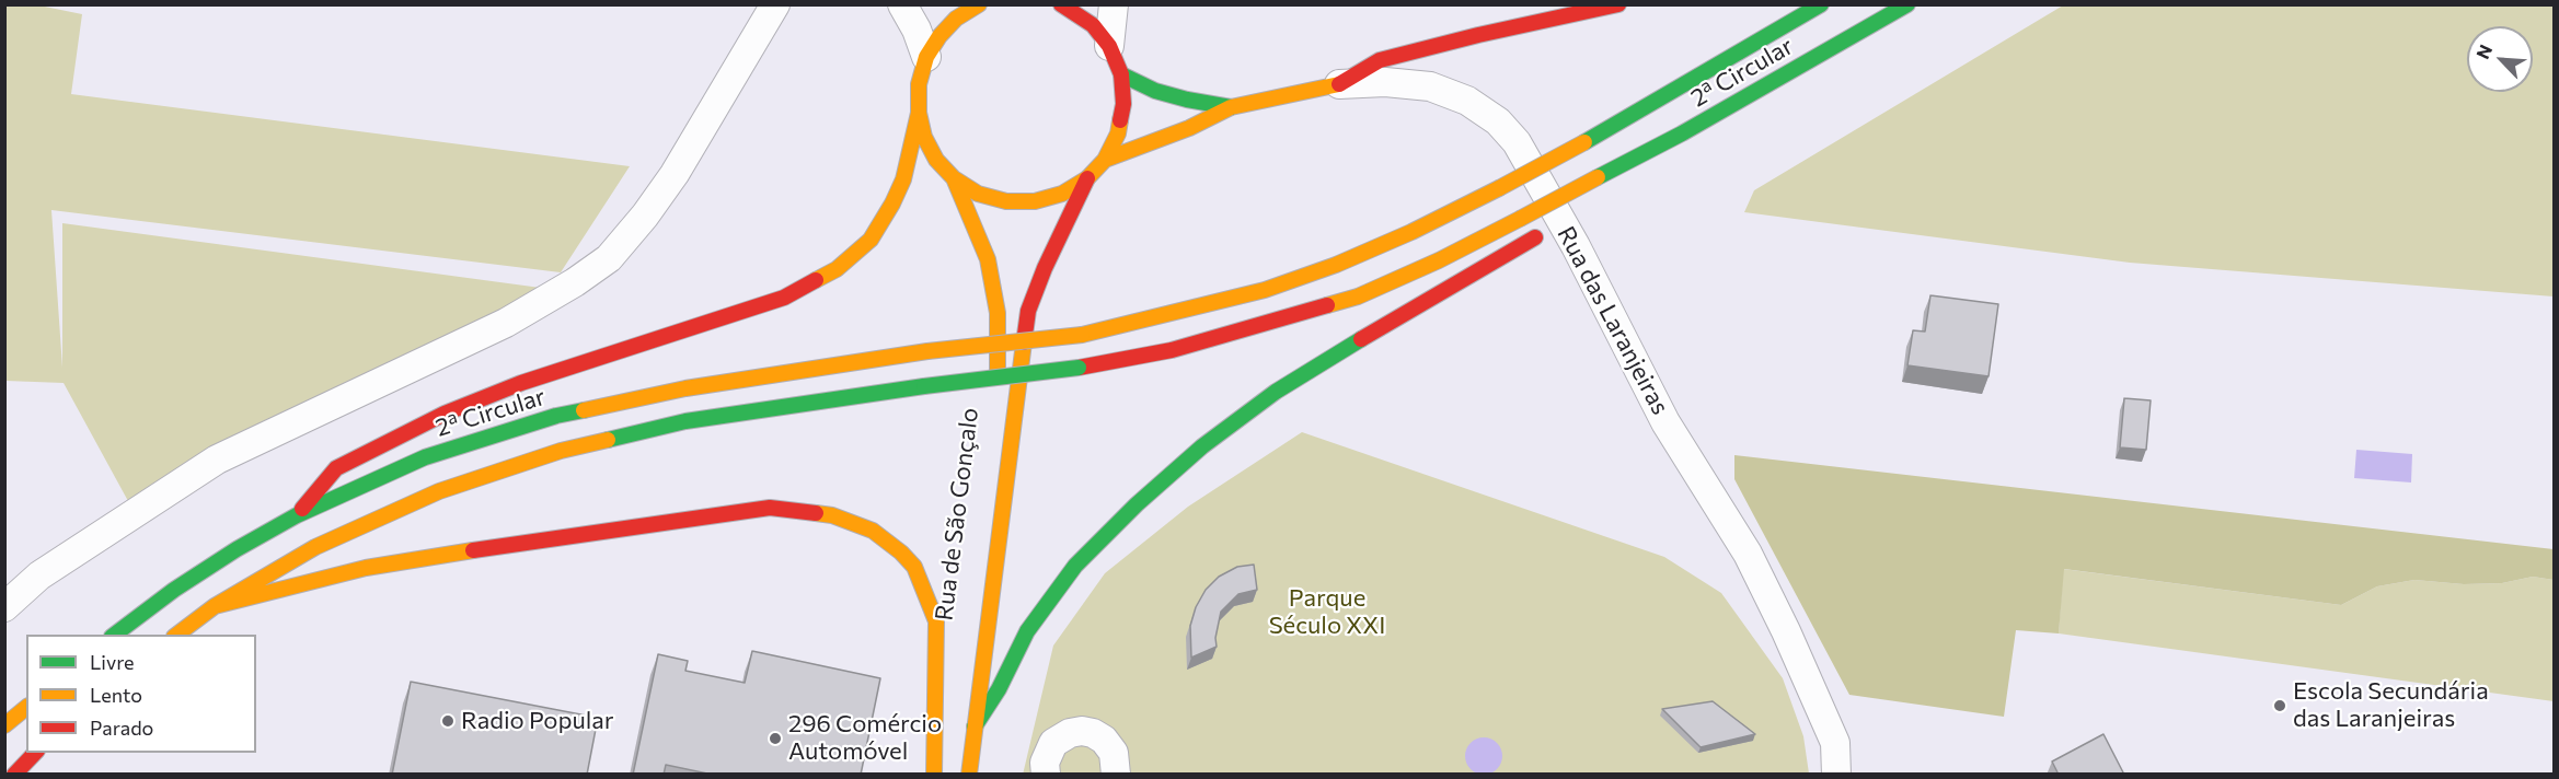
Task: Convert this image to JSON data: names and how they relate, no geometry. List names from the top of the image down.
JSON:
{
  "streets": {
    "main road": ["2ª Circular", "Rua das Laranjeiras", "Rua de São Gonçalo"]
  },
  "parks": ["Parque Século XXI"],
  "places": ["Escola Secundária das Laranjeiras", "Radio Popular", "296 Comércio Automóvel"],
  "legend": ["Livre", "Lento", "Parado"],
  "north": "top left"
}
